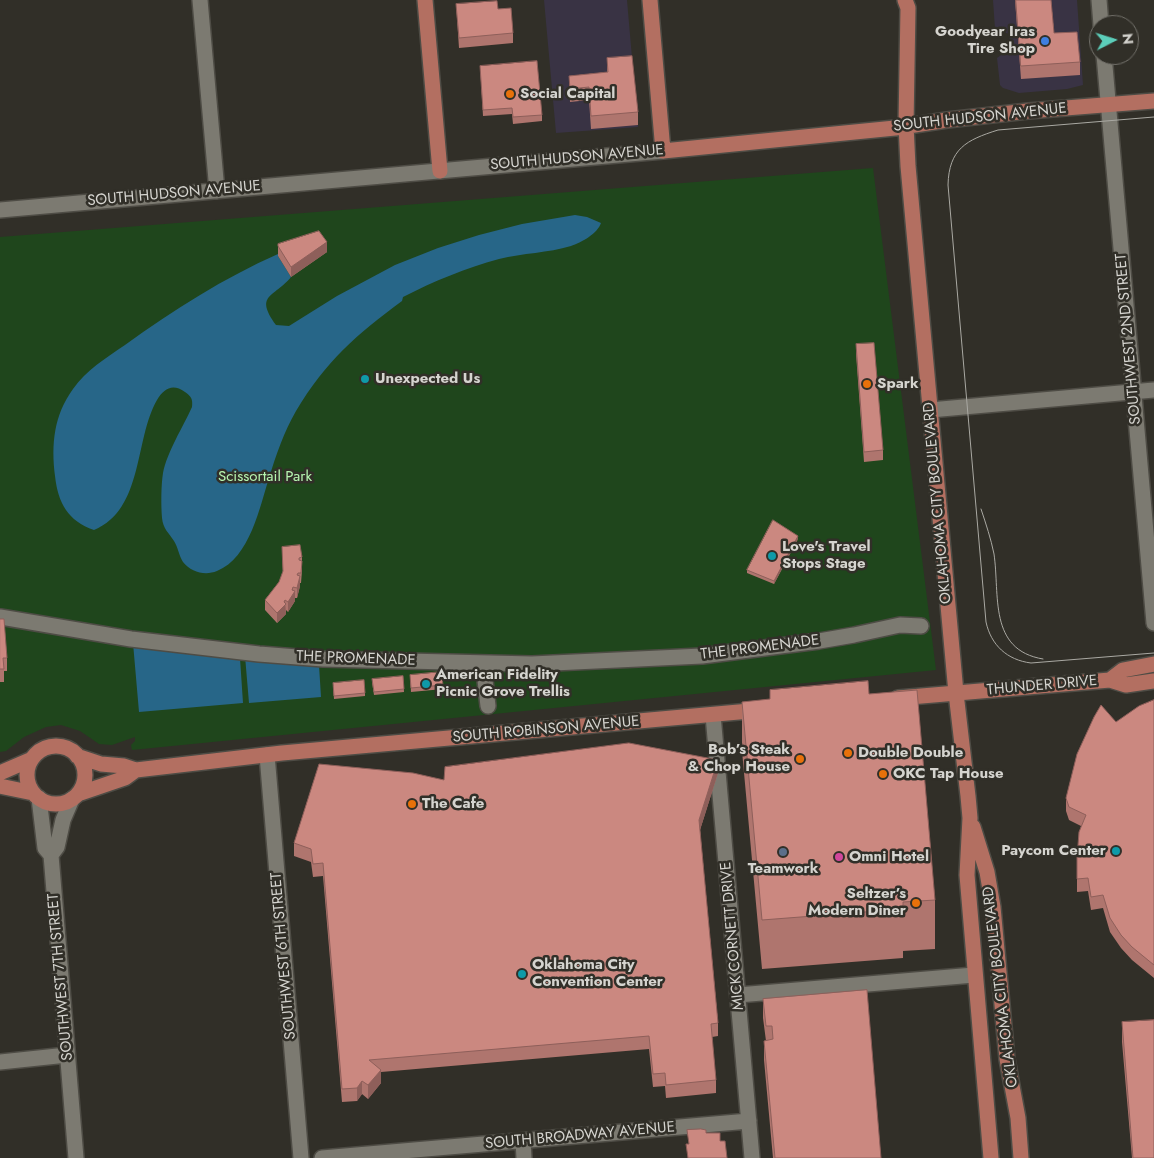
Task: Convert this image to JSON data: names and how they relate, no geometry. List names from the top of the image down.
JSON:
{
  "streets": {
    "main road": [
      "SOUTH HUDSON AVENUE",
      "OKLAHOMA CITY BOULEVARD",
      "THUNDER DRIVE",
      "SOUTH ROBINSON AVENUE"
    ],
    "street": [
      "SOUTHWEST 2ND STREET",
      "THE PROMENADE",
      "MICK CORNETT DRIVE",
      "SOUTHWEST 6TH STREET",
      "SOUTHWEST 7TH STREET",
      "SOUTH BROADWAY AVENUE"
    ]
  },
  "crossings": [
    ["SOUTH HUDSON AVENUE", "SOUTHWEST 2ND STREET"],
    ["SOUTH HUDSON AVENUE", "OKLAHOMA CITY BOULEVARD"],
    ["OKLAHOMA CITY BOULEVARD", "THUNDER DRIVE"],
    ["SOUTH ROBINSON AVENUE", "MICK CORNETT DRIVE"],
    ["SOUTH ROBINSON AVENUE", "SOUTHWEST 6TH STREET"],
    ["SOUTH ROBINSON AVENUE", "SOUTHWEST 7TH STREET"],
    ["MICK CORNETT DRIVE", "SOUTH BROADWAY AVENUE"]
  ],
  "parks": ["Scissortail Park"],
  "places": [
    "Goodyear Iras Tire Shop",
    "Social Capital",
    "Unexpected Us",
    "Spark",
    "Love's Travel Stops Stage",
    "American Fidelity Picnic Grove Trellis",
    "Double Double",
    "Bob’s Steak & Chop House",
    "OKC Tap House",
    "The Cafe",
    "Paycom Center",
    "Teamwork",
    "Omni Hotel",
    "Seltzer’s Modern Diner",
    "Oklahoma City Convention Center"
  ],
  "north": "right"
}
